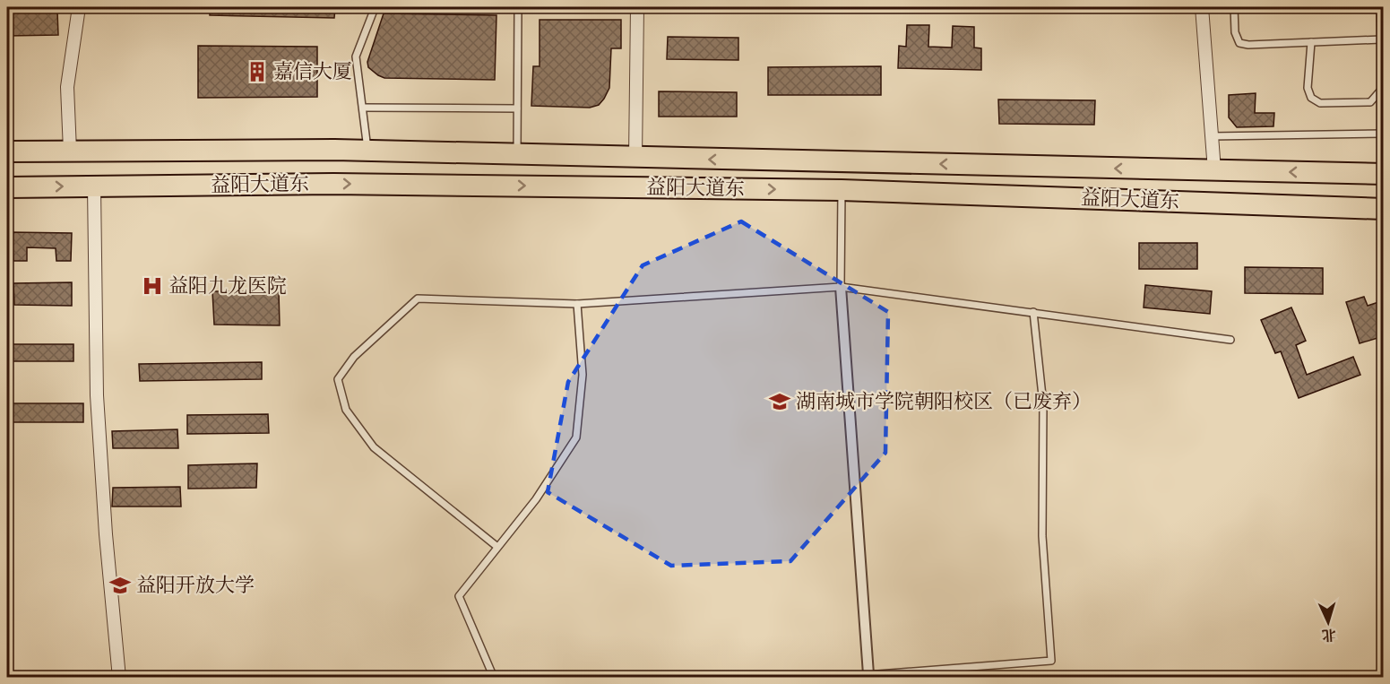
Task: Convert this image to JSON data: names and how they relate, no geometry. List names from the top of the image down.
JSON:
{
  "streets": {
    "main road": ["益阳大道东"]
  },
  "places": {
    "building": ["嘉信大厦"],
    "hospital": ["益阳九龙医院"],
    "school or university": ["湖南城市学院朝阳校区（已废弃）", "益阳开放大学"]
  },
  "north": "bottom"
}
